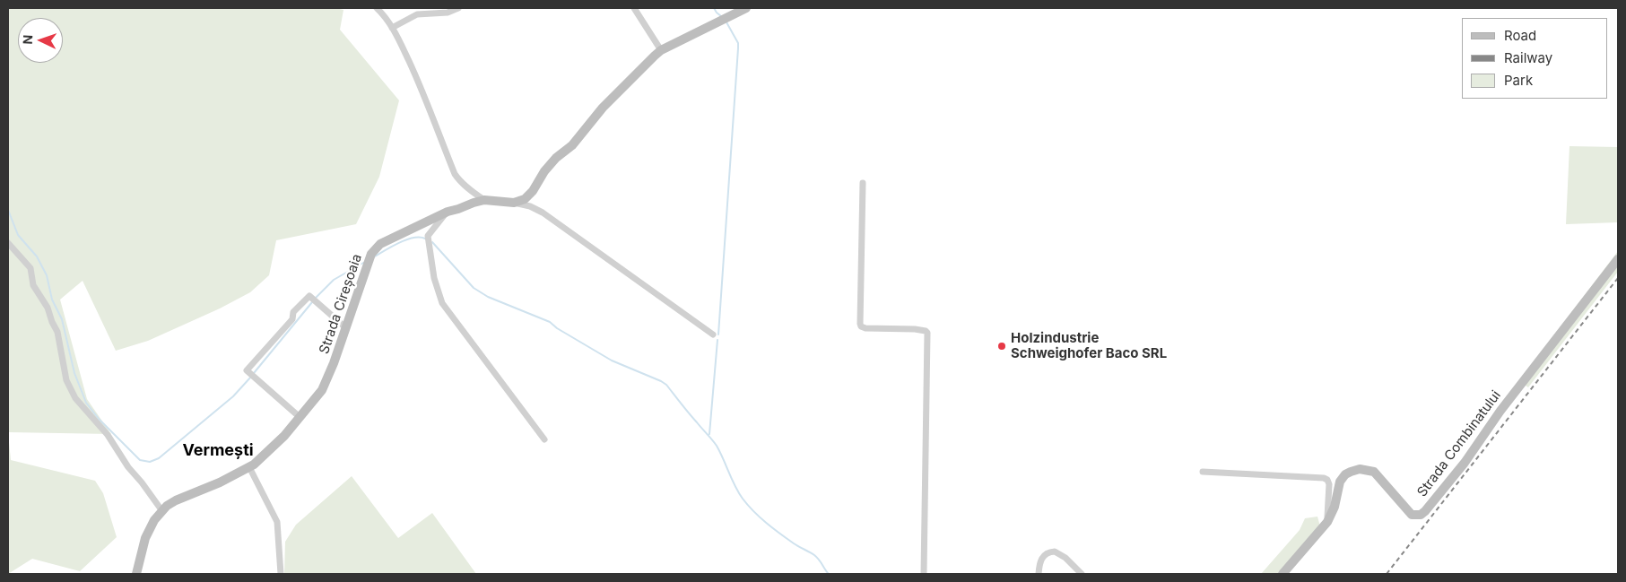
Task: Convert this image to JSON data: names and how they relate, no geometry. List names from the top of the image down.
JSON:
{
  "streets": {
    "street": ["Strada Cireșoaia", "Strada Combinatului"]
  },
  "districts": ["Vermești"],
  "places": ["Holzindustrie Schweighofer Baco SRL"],
  "legend": ["Road", "Railway", "Park"],
  "north": "left"
}
